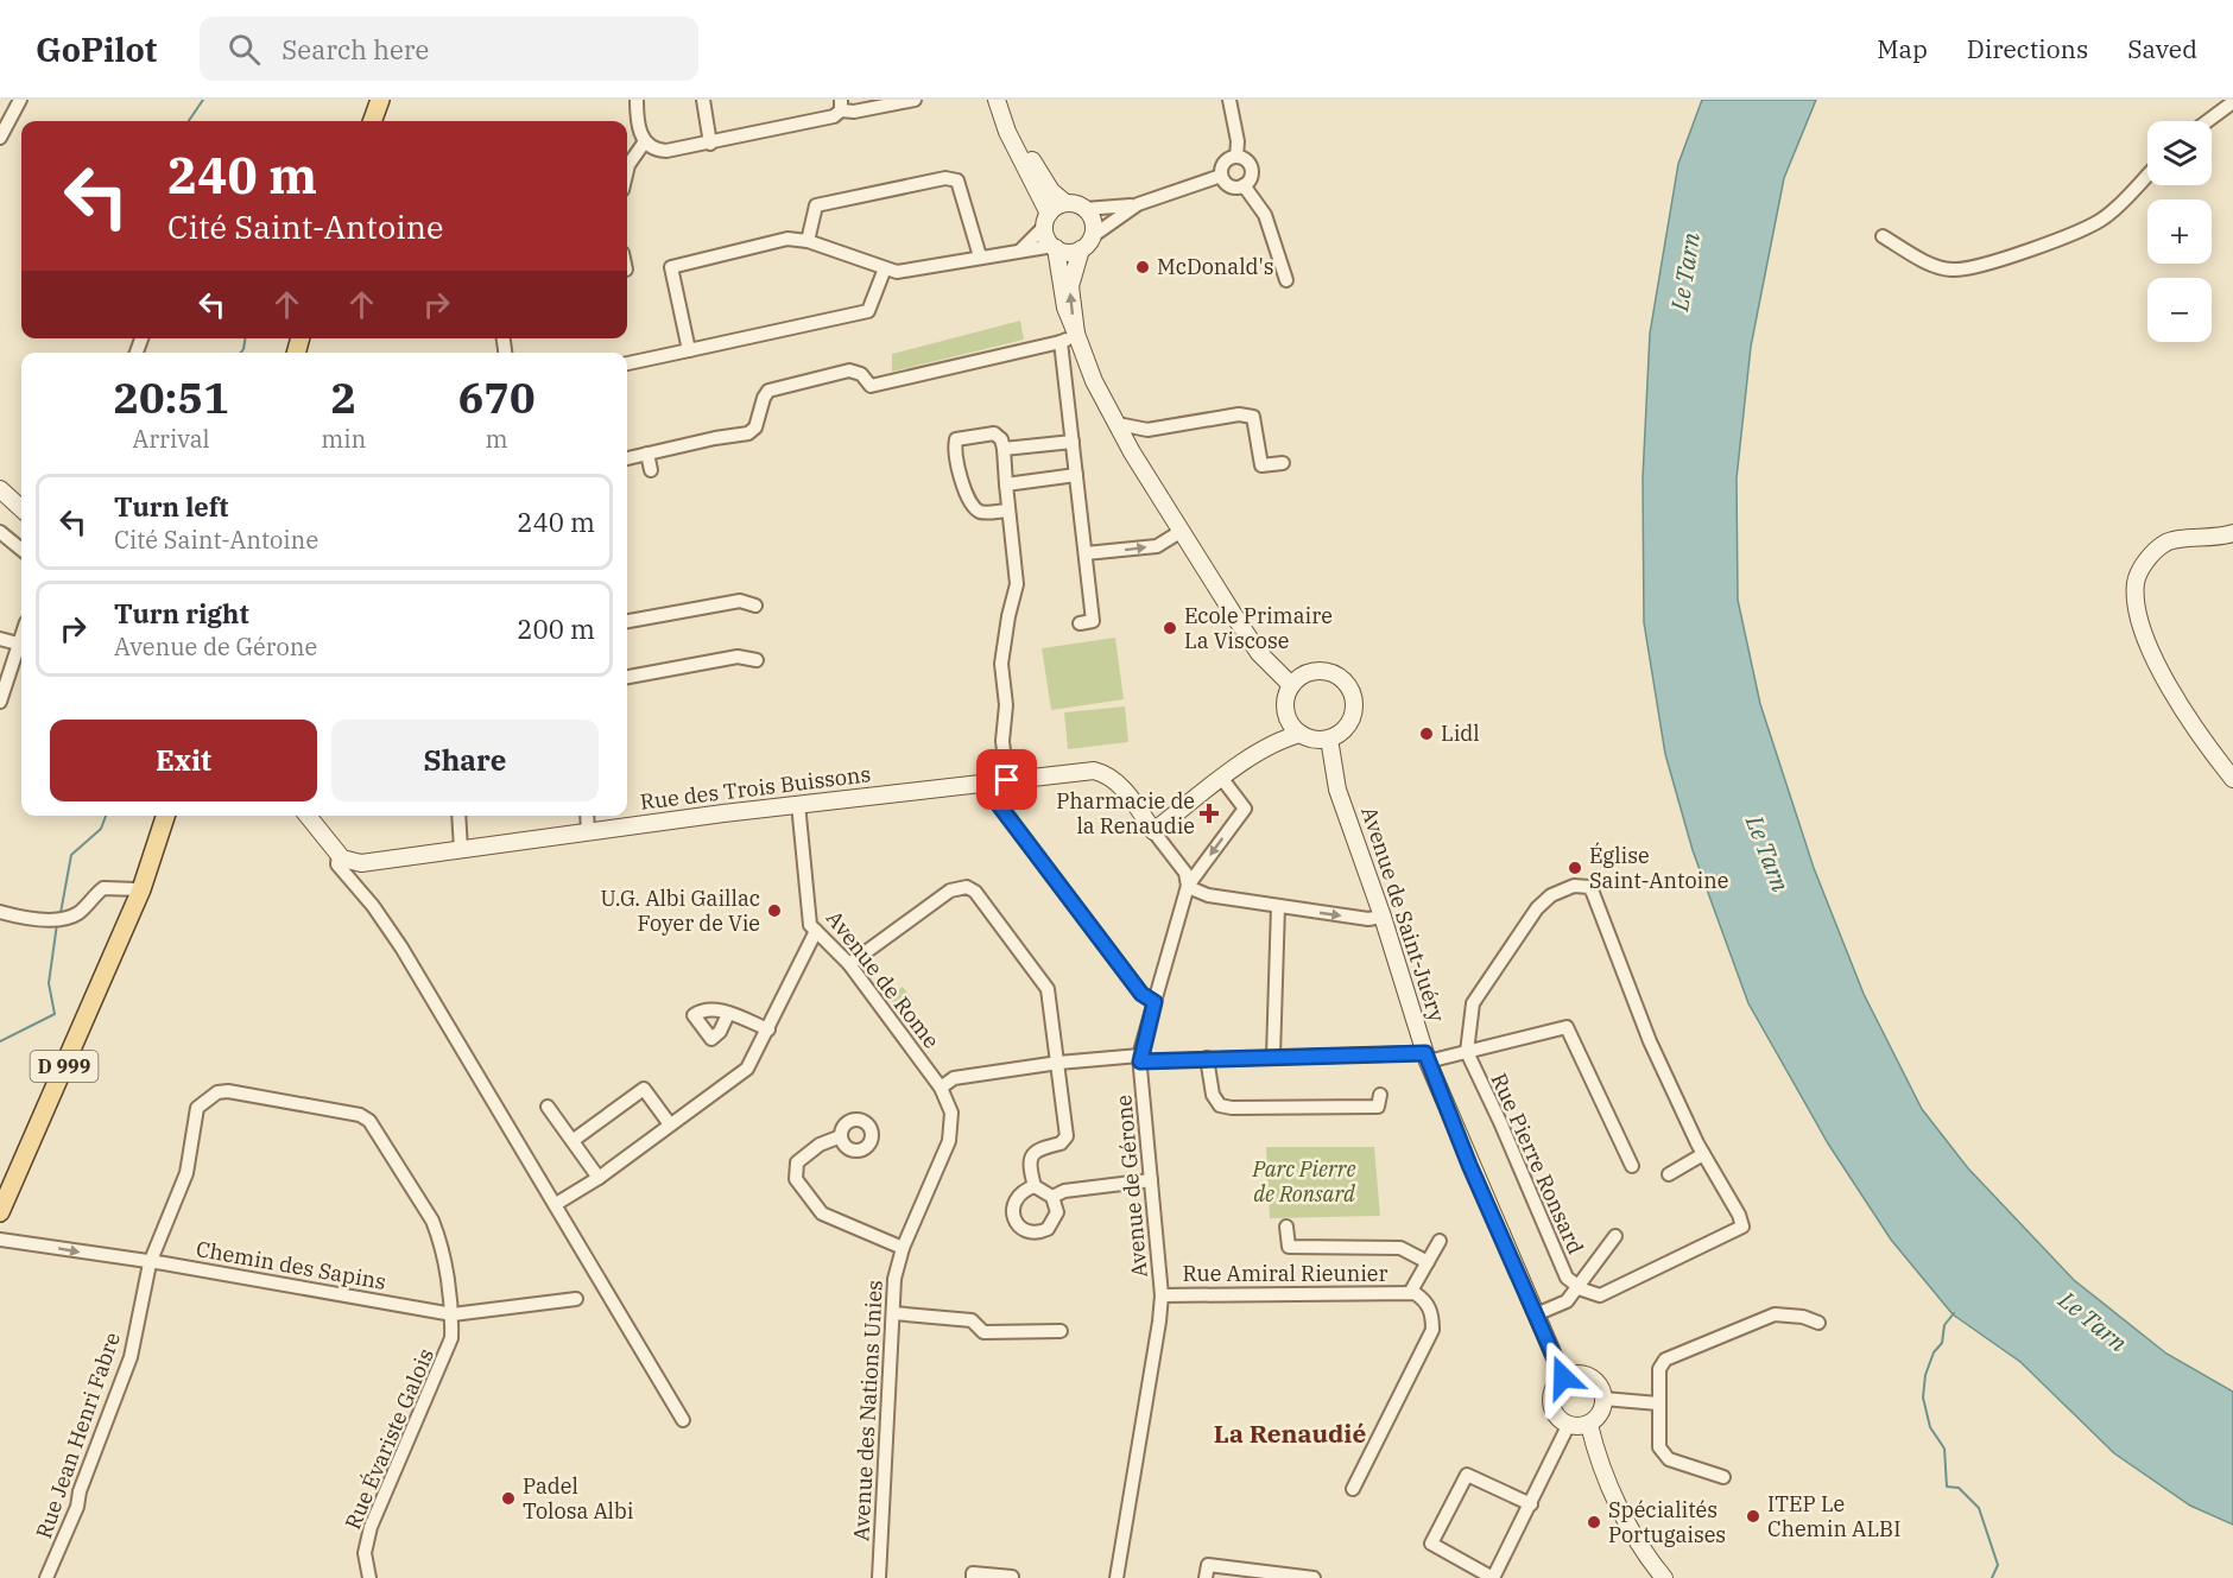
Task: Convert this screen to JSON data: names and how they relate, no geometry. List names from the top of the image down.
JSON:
{
  "streets": {
    "main road": ["Rue des Trois Buissons", "Avenue de Saint-Juéry", "D 999"],
    "street": [
      "Avenue de Rome",
      "Rue Pierre Ronsard",
      "Avenue de Gérone",
      "Chemin des Sapins",
      "Rue Amiral Rieunier",
      "Avenue des Nations Unies",
      "Rue Jean Henri Fabre",
      "Rue Évariste Galois"
    ]
  },
  "crossings": [
    ["Rue des Trois Buissons", "Avenue de Rome"],
    ["Avenue de Rome", "Avenue des Nations Unies"],
    ["Avenue de Gérone", "Rue Amiral Rieunier"],
    ["Chemin des Sapins", "Rue Jean Henri Fabre"],
    ["Chemin des Sapins", "Rue Évariste Galois"],
    ["Rue Jean Henri Fabre", "Rue Évariste Galois"]
  ],
  "districts": ["La Renaudié"],
  "water": ["Le Tarn"],
  "parks": ["Parc Pierre de Ronsard"],
  "places": {
    "other": [
      "McDonald's",
      "Ecole Primaire La Viscose",
      "Lidl",
      "Église Saint-Antoine",
      "U.G. Albi Gaillac Foyer de Vie",
      "Padel Tolosa Albi",
      "ITEP Le Chemin ALBI",
      "Spécialités Portugaises"
    ],
    "health": ["Pharmacie de la Renaudie"]
  },
  "page": {
    "header": "GoPilot",
    "search": "Search here",
    "nav": ["Map", "Directions", "Saved"],
    "map_buttons": ["+", "−"],
    "turn": ["240 m", "Cité Saint-Antoine"],
    "eta": [
      "20:51",
      "Arrival",
      "2",
      "min",
      "670",
      "m"
    ],
    "list": [
      {
        "name": "Turn left",
        "note": "Cité Saint-Antoine",
        "value": "240 m"
      },
      {
        "name": "Turn right",
        "note": "Avenue de Gérone",
        "value": "200 m"
      }
    ],
    "buttons": ["Exit", "Share"]
  }
}
